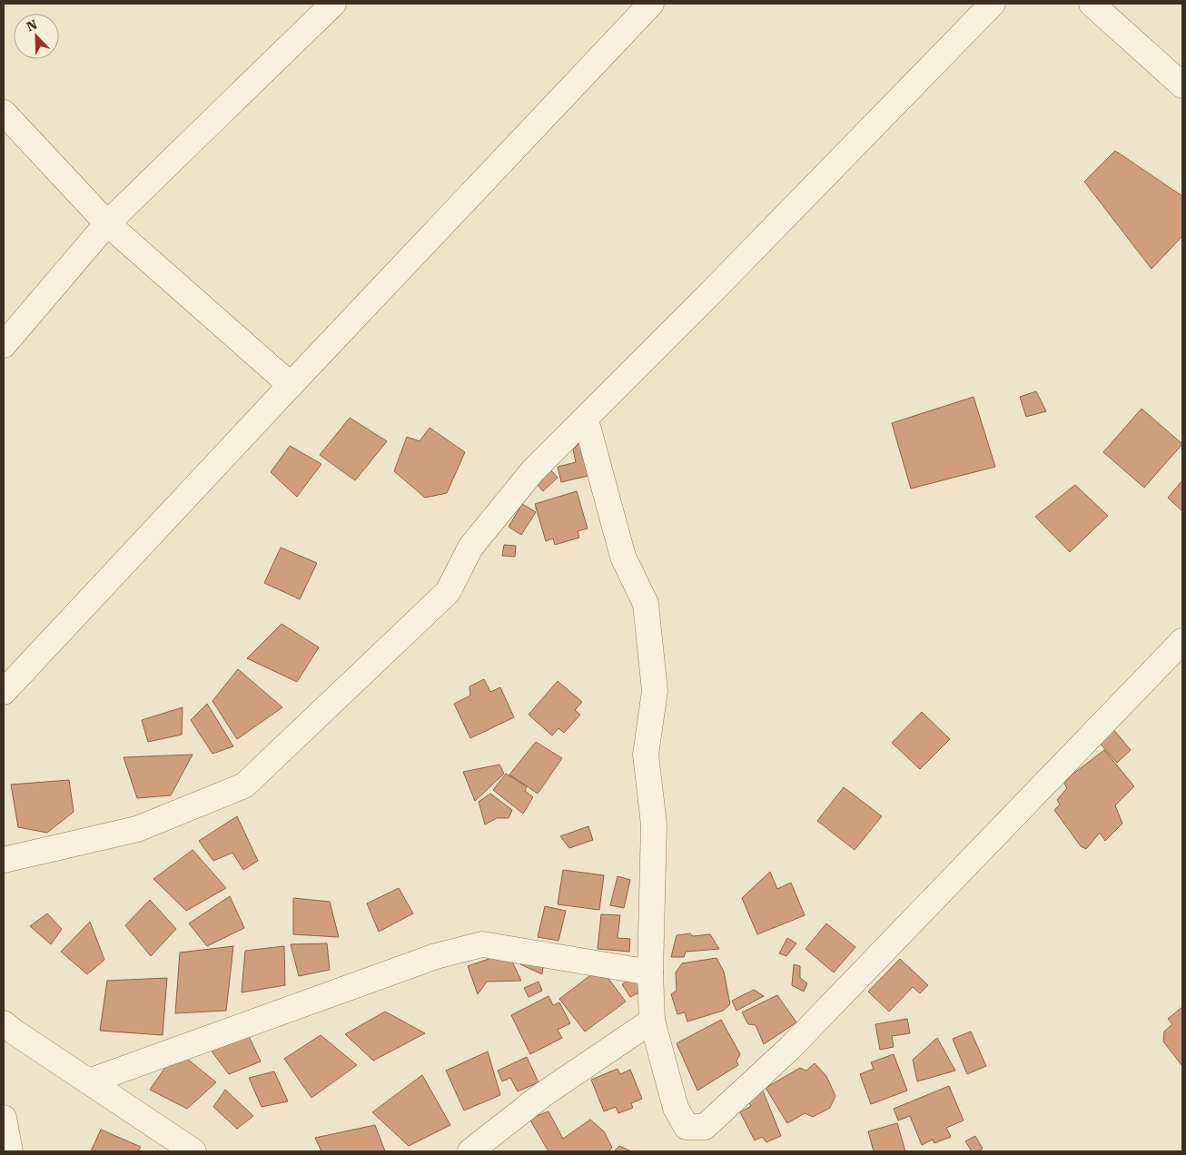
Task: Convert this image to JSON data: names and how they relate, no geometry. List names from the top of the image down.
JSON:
{
  "north": "top left"
}
